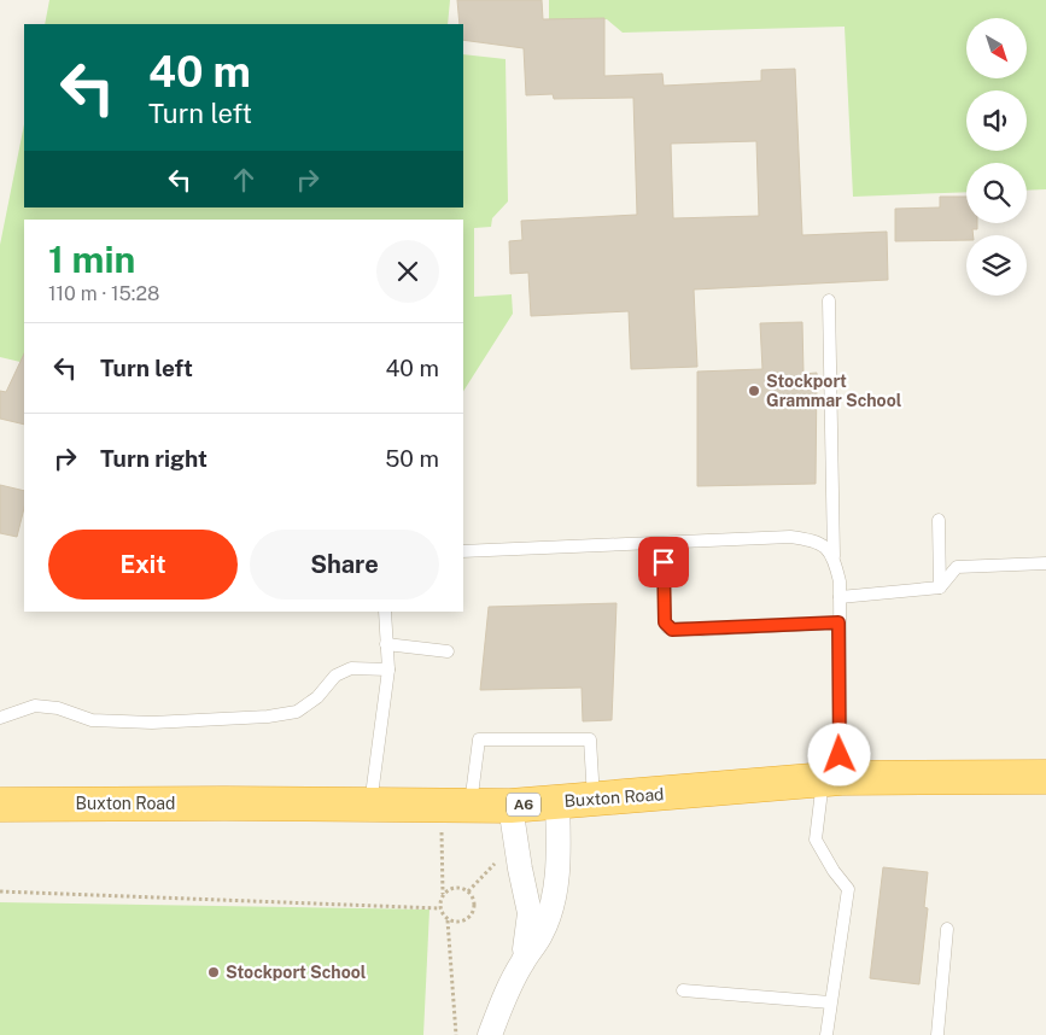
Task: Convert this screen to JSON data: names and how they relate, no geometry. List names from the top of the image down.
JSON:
{
  "streets": {
    "highway": ["Buxton Road", "A6"]
  },
  "places": ["Stockport Grammar School", "Stockport School"],
  "north": "bottom right",
  "page": {
    "turn": ["40 m", "Turn left"],
    "heading": ["1 min", "110 m · 15:28"],
    "list": [
      {
        "name": "Turn left",
        "value": "40 m"
      },
      {
        "name": "Turn right",
        "value": "50 m"
      }
    ],
    "buttons": ["Exit", "Share"]
  }
}
